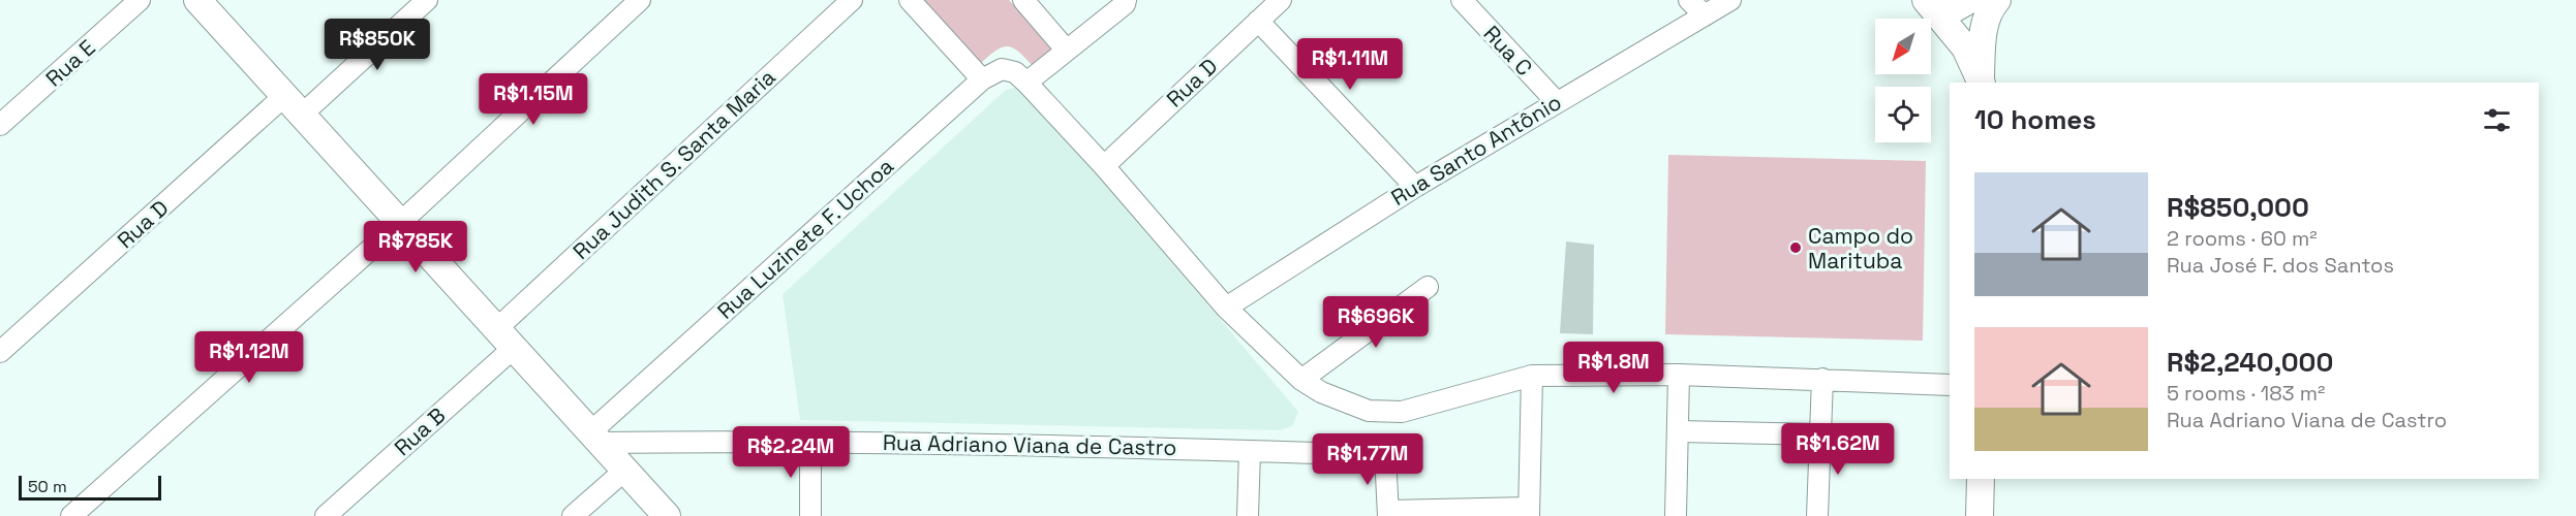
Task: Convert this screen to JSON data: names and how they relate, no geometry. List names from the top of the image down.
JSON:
{
  "streets": {
    "street": [
      "Rua C",
      "Rua E",
      "Rua D",
      "Rua Santo Antônio",
      "Rua Judith S. Santa Maria",
      "Rua Luzinete F. Uchoa",
      "Rua B",
      "Rua Adriano Viana de Castro"
    ]
  },
  "crossings": [
    ["Rua C", "Rua Santo Antônio"],
    ["Rua Judith S. Santa Maria", "Rua B"],
    ["Rua Luzinete F. Uchoa", "Rua Adriano Viana de Castro"]
  ],
  "places": ["Campo do Marituba"],
  "scale_bar": "50 m",
  "north": "bottom left",
  "page": {
    "price": [
      "R$850K",
      "R$1.11M",
      "R$1.15M",
      "R$785K",
      "R$696K",
      "R$1.12M",
      "R$1.8M",
      "R$1.62M",
      "R$2.24M",
      "R$1.77M"
    ],
    "heading": "10 homes",
    "list": [
      {
        "name": "R$850,000",
        "note": "2 rooms · 60 m² · Rua José F. dos Santos"
      },
      {
        "name": "R$2,240,000",
        "note": "5 rooms · 183 m² · Rua Adriano Viana de Castro"
      }
    ],
    "scale": "50 m"
  }
}
